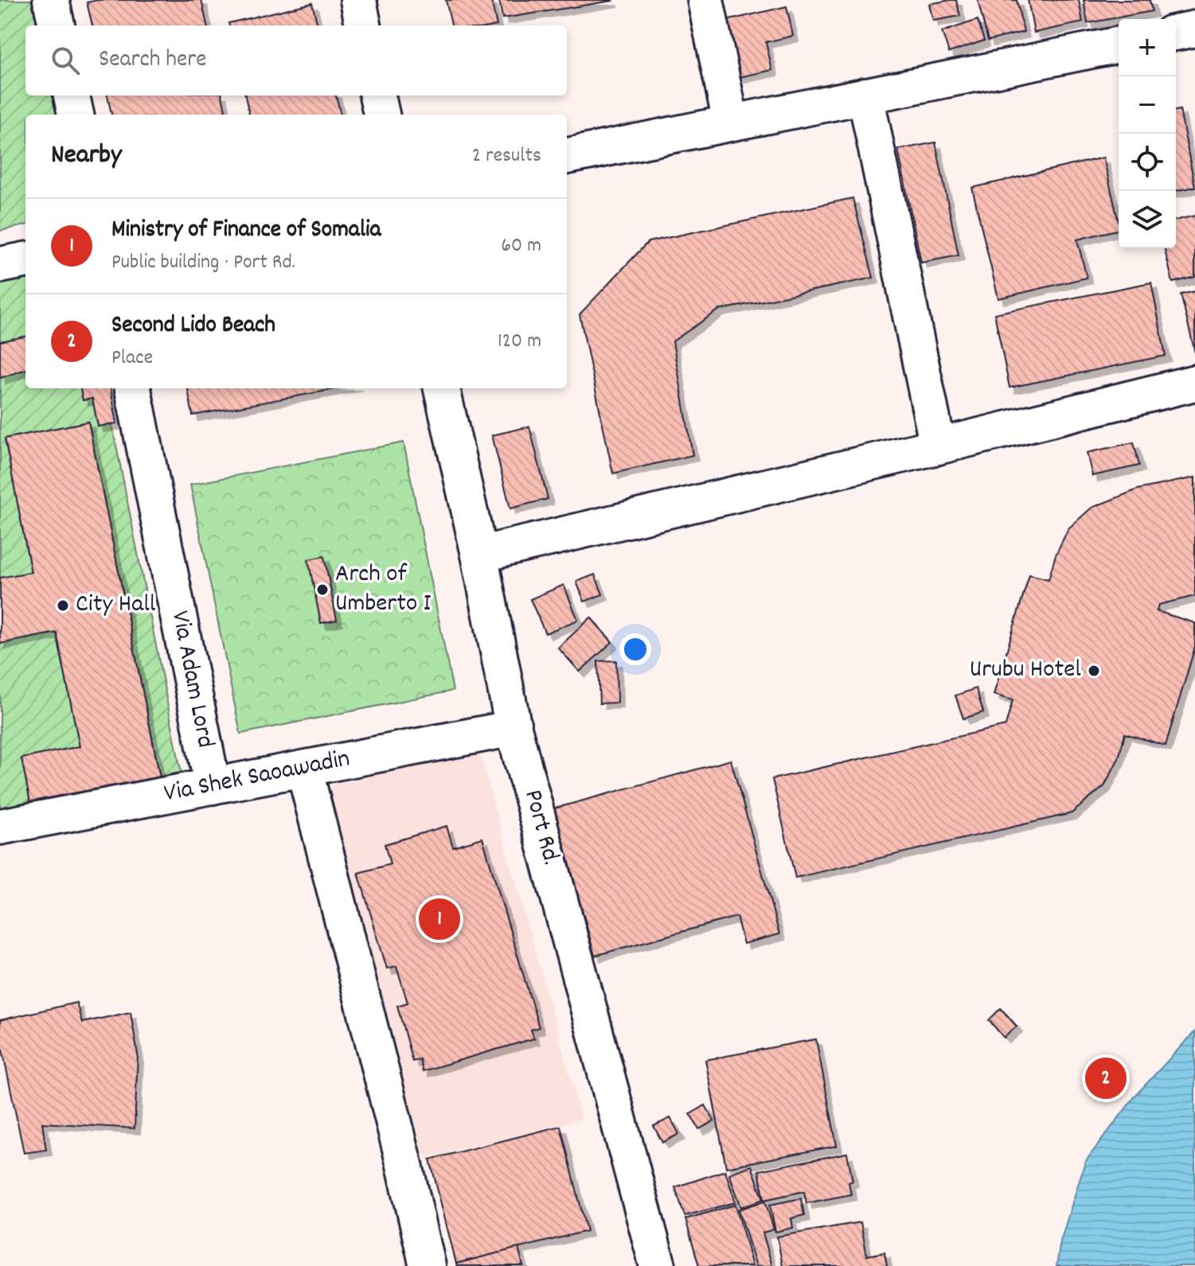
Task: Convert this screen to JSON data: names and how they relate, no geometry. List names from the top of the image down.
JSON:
{
  "streets": {
    "street": ["Via Adam Lord", "Via Shek Saoawadin", "Port Rd."]
  },
  "crossings": [
    ["Via Adam Lord", "Via Shek Saoawadin"],
    ["Via Shek Saoawadin", "Port Rd."]
  ],
  "places": ["Arch of Umberto I", "City Hall", "Urubu Hotel"],
  "page": {
    "map_buttons": ["+", "−"],
    "search": "Search here",
    "heading": ["Nearby", "2 results"],
    "list": [
      {
        "mark": "1",
        "name": "Ministry of Finance of Somalia",
        "note": "Public building · Port Rd.",
        "value": "60 m"
      },
      {
        "mark": "2",
        "name": "Second Lido Beach",
        "note": "Place",
        "value": "120 m"
      }
    ],
    "pins": ["1", "2"]
  }
}
